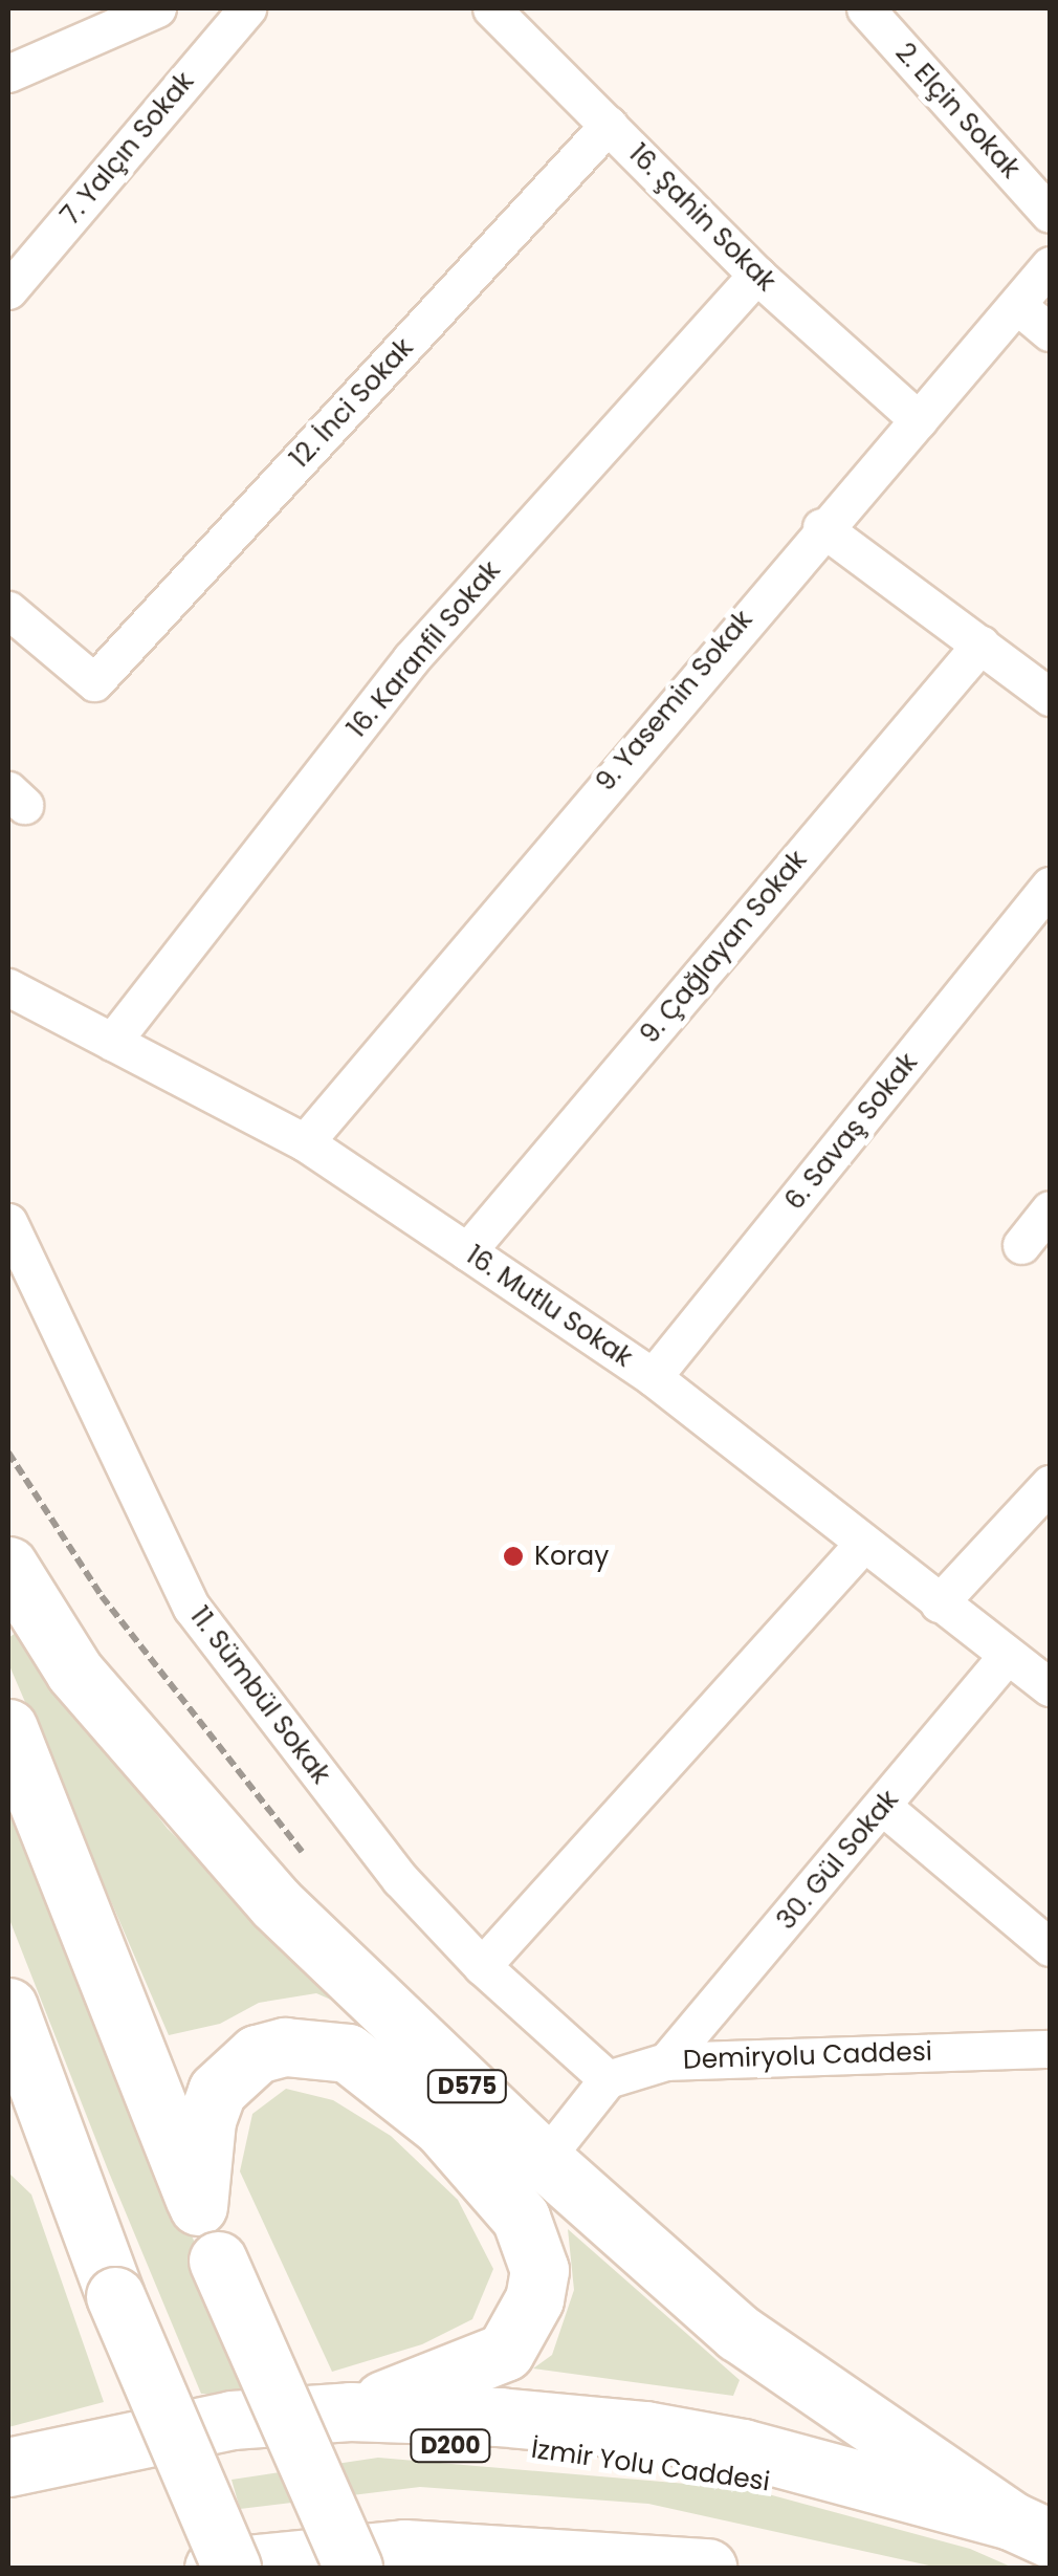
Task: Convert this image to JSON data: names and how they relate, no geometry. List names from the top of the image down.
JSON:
{
  "streets": {
    "highway": ["D575", "D200", "İzmir Yolu Caddesi"],
    "street": [
      "2. Elçin Sokak",
      "7. Yalçın Sokak",
      "16. Şahin Sokak",
      "12. İnci Sokak",
      "16. Karanfil Sokak",
      "9. Yasemin Sokak",
      "9. Çağlayan Sokak",
      "6. Savaş Sokak",
      "16. Mutlu Sokak",
      "11. Sümbül Sokak",
      "30. Gül Sokak",
      "Demiryolu Caddesi"
    ]
  },
  "crossings": [
    ["16. Şahin Sokak", "12. İnci Sokak"],
    ["16. Şahin Sokak", "16. Karanfil Sokak"],
    ["16. Şahin Sokak", "9. Yasemin Sokak"],
    ["16. Karanfil Sokak", "16. Mutlu Sokak"],
    ["9. Yasemin Sokak", "16. Mutlu Sokak"],
    ["9. Çağlayan Sokak", "16. Mutlu Sokak"],
    ["6. Savaş Sokak", "16. Mutlu Sokak"],
    ["16. Mutlu Sokak", "30. Gül Sokak"],
    ["11. Sümbül Sokak", "Demiryolu Caddesi"],
    ["30. Gül Sokak", "Demiryolu Caddesi"],
    ["D575", "İzmir Yolu Caddesi"]
  ],
  "places": ["Koray"]
}
